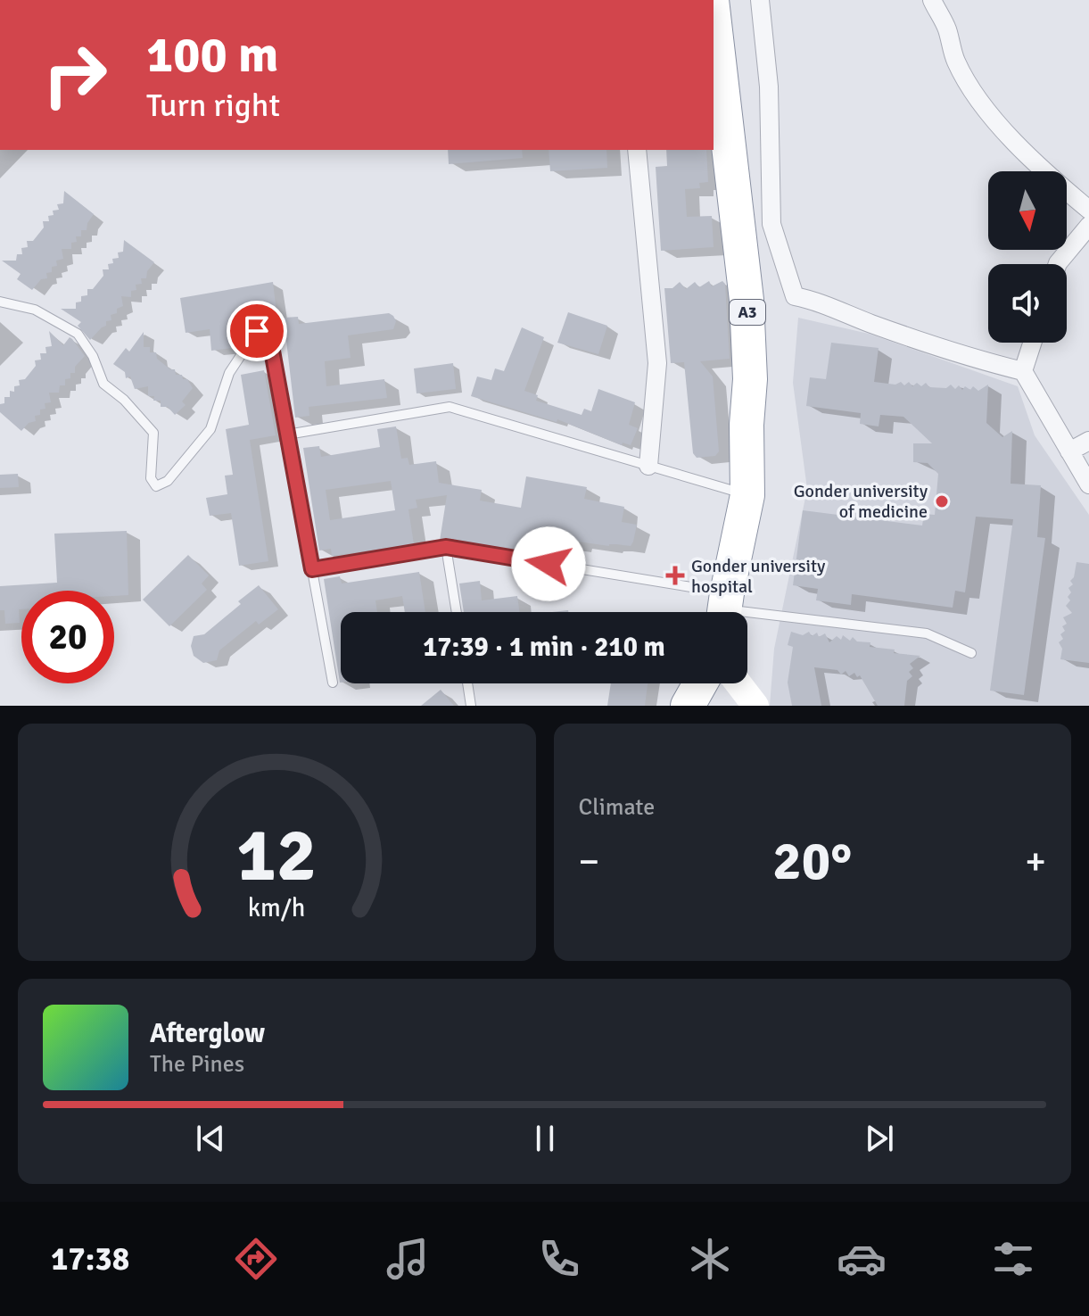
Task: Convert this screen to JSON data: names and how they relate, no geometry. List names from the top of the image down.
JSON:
{
  "streets": {
    "highway": ["A3"]
  },
  "places": {
    "other": ["Gonder university of medicine"],
    "health": ["Gonder university hospital"]
  },
  "north": "bottom",
  "page": {
    "turn": ["100 m", "Turn right"],
    "limit": "20",
    "trip": "17:39 · 1 min · 210 m",
    "tile": "Climate",
    "heat": ["−", "20°", "+"],
    "song": ["Afterglow", "The Pines"],
    "tabs": "17:38",
    "gauge": ["12", "km/h"]
  }
}
